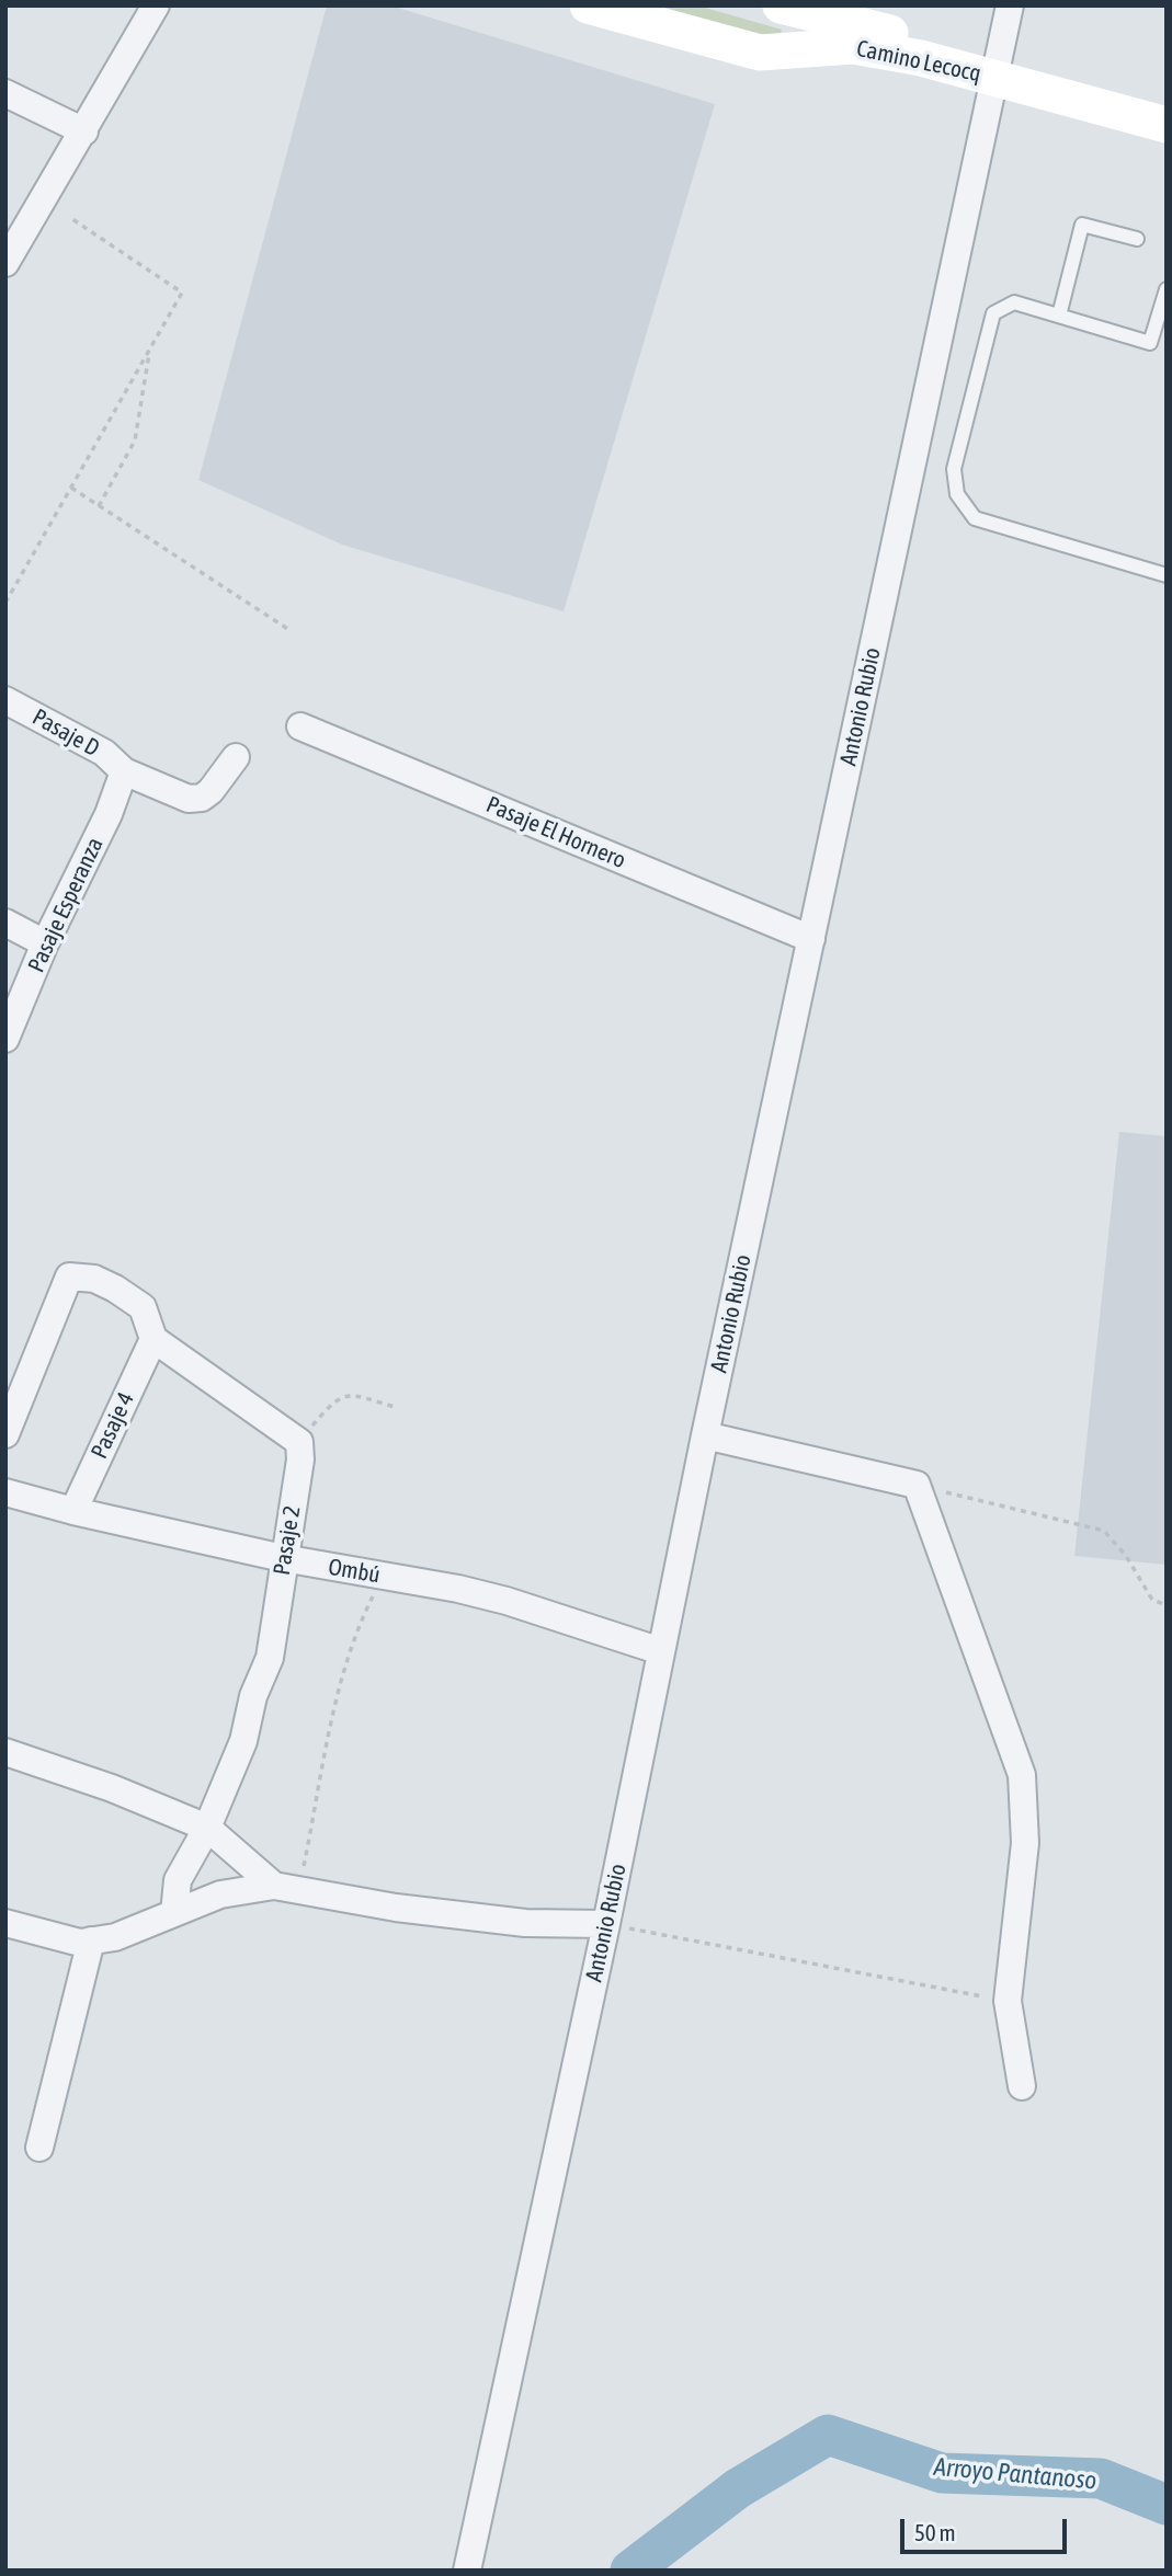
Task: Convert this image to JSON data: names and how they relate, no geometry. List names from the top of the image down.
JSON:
{
  "streets": {
    "street": [
      "Camino Lecocq",
      "Antonio Rubio",
      "Pasaje D",
      "Pasaje El Hornero",
      "Pasaje Esperanza",
      "Pasaje 4",
      "Pasaje 2",
      "Ombú"
    ]
  },
  "crossings": [
    ["Camino Lecocq", "Antonio Rubio"],
    ["Antonio Rubio", "Pasaje El Hornero"],
    ["Antonio Rubio", "Ombú"],
    ["Pasaje D", "Pasaje Esperanza"],
    ["Pasaje 4", "Ombú"],
    ["Pasaje 2", "Ombú"]
  ],
  "water": ["Arroyo Pantanoso"],
  "scale_bar": "50 m"
}
